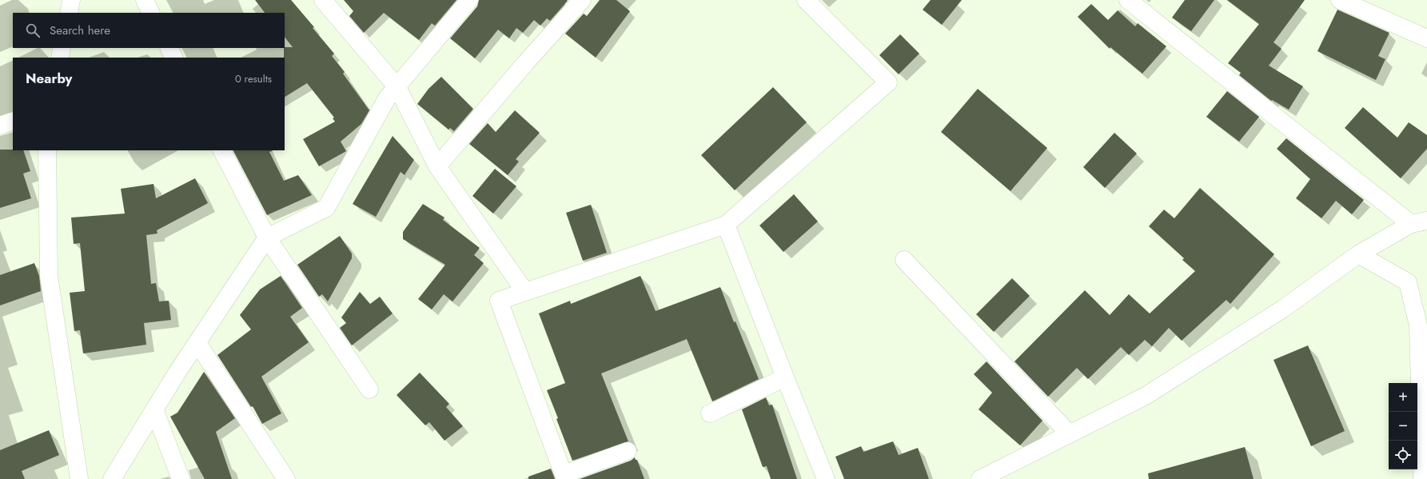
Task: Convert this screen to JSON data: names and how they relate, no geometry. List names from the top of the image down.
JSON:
{
  "page": {
    "search": "Search here",
    "heading": ["Nearby", "0 results"],
    "map_buttons": ["+", "−"]
  }
}
